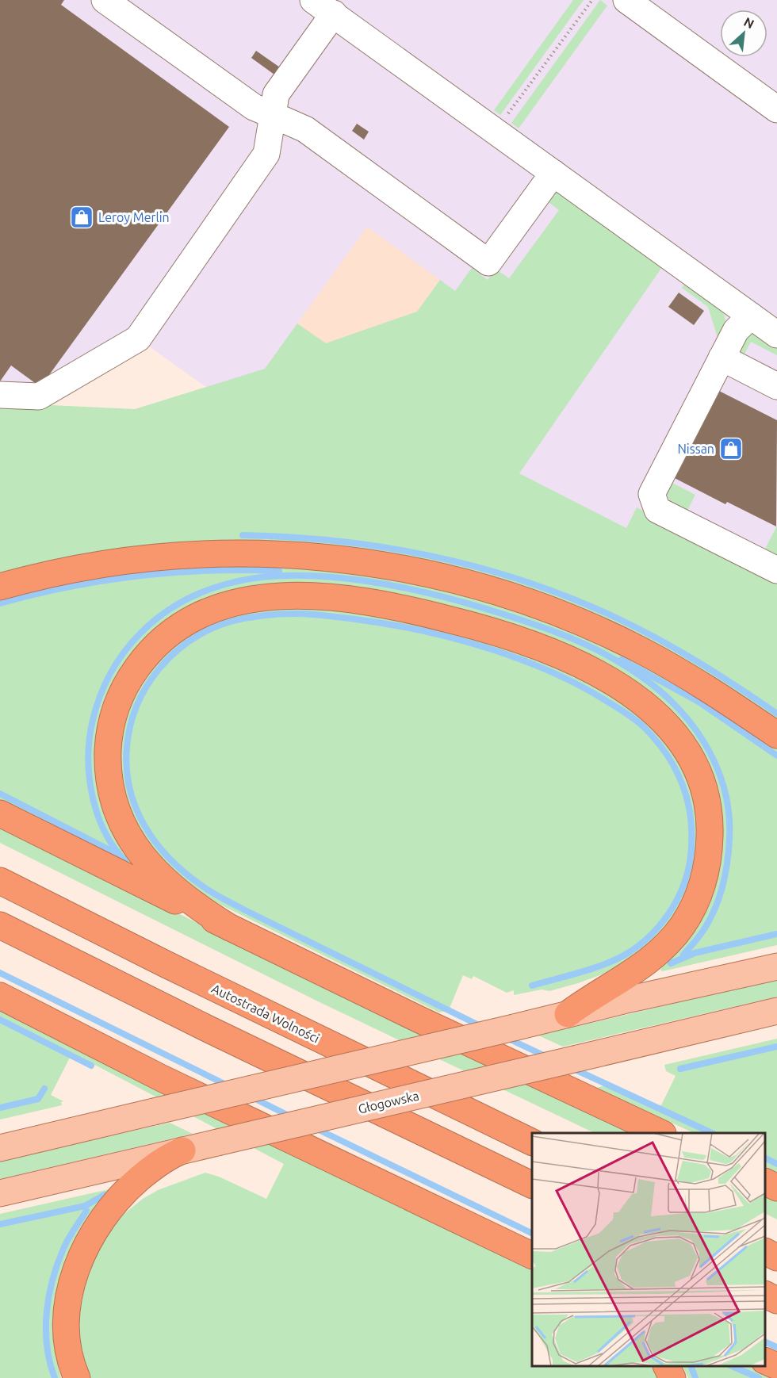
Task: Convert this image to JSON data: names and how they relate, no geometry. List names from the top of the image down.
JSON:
{
  "streets": {
    "highway": ["Autostrada Wolności"],
    "main road": ["Głogowska"]
  },
  "places": {
    "shop": ["Leroy Merlin", "Nissan"]
  },
  "north": "top right"
}
